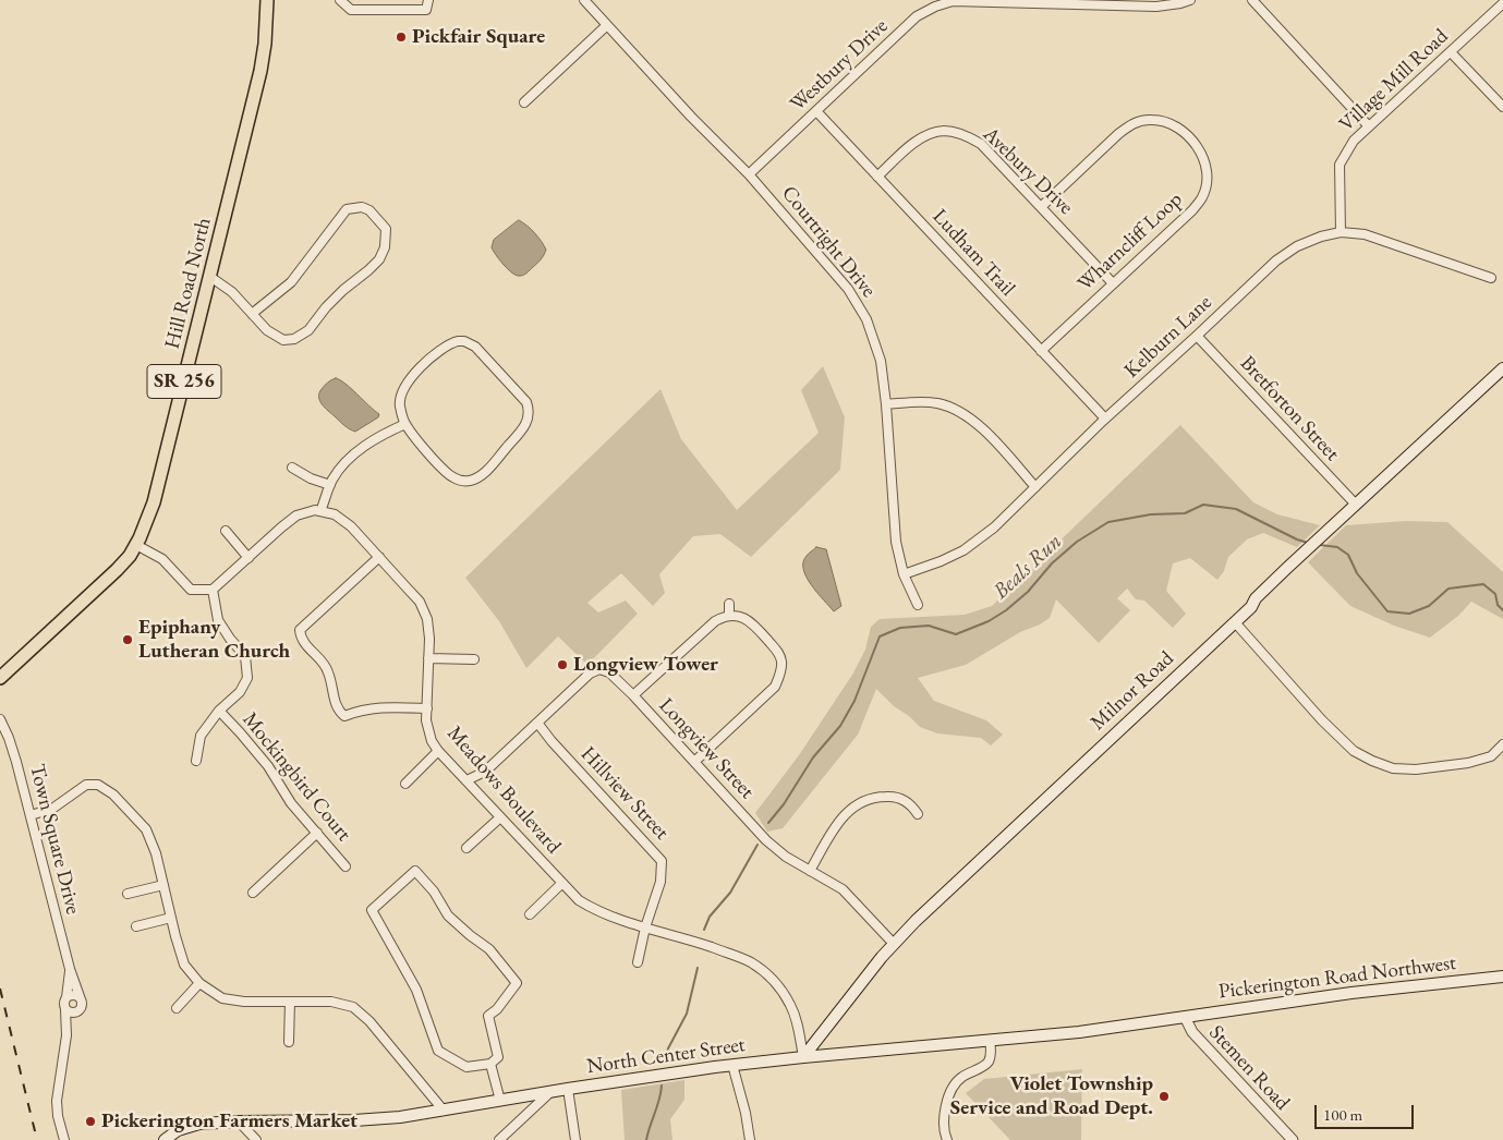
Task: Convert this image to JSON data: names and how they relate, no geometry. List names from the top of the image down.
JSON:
{
  "streets": {
    "main road": [
      "Hill Road North",
      "SR 256",
      "Milnor Road",
      "Pickerington Road Northwest",
      "North Center Street"
    ],
    "street": [
      "Westbury Drive",
      "Village Mill Road",
      "Avebury Drive",
      "Courtright Drive",
      "Wharncliff Loop",
      "Ludham Trail",
      "Kelburn Lane",
      "Bretforton Street",
      "Longview Street",
      "Mockingbird Court",
      "Meadows Boulevard",
      "Hillview Street",
      "Town Square Drive",
      "Stemen Road"
    ]
  },
  "crossings": [
    ["Westbury Drive", "Courtright Drive"],
    ["Westbury Drive", "Ludham Trail"],
    ["Village Mill Road", "Kelburn Lane"],
    ["Avebury Drive", "Wharncliff Loop"],
    ["Avebury Drive", "Ludham Trail"],
    ["Courtright Drive", "Kelburn Lane"],
    ["Wharncliff Loop", "Ludham Trail"],
    ["Ludham Trail", "Kelburn Lane"],
    ["Kelburn Lane", "Bretforton Street"],
    ["Bretforton Street", "Milnor Road"],
    ["Milnor Road", "Longview Street"],
    ["Milnor Road", "Meadows Boulevard"],
    ["Milnor Road", "North Center Street"],
    ["Longview Street", "Meadows Boulevard"],
    ["Longview Street", "Hillview Street"],
    ["Meadows Boulevard", "Hillview Street"],
    ["Meadows Boulevard", "North Center Street"],
    ["Pickerington Road Northwest", "North Center Street"],
    ["Pickerington Road Northwest", "Stemen Road"],
    ["North Center Street", "Stemen Road"]
  ],
  "water": ["Beals Run"],
  "places": [
    "Pickfair Square",
    "Epiphany Lutheran Church",
    "Longview Tower",
    "Violet Township Service and Road Dept.",
    "Pickerington Farmers Market"
  ],
  "scale_bar": "100 m"
}
